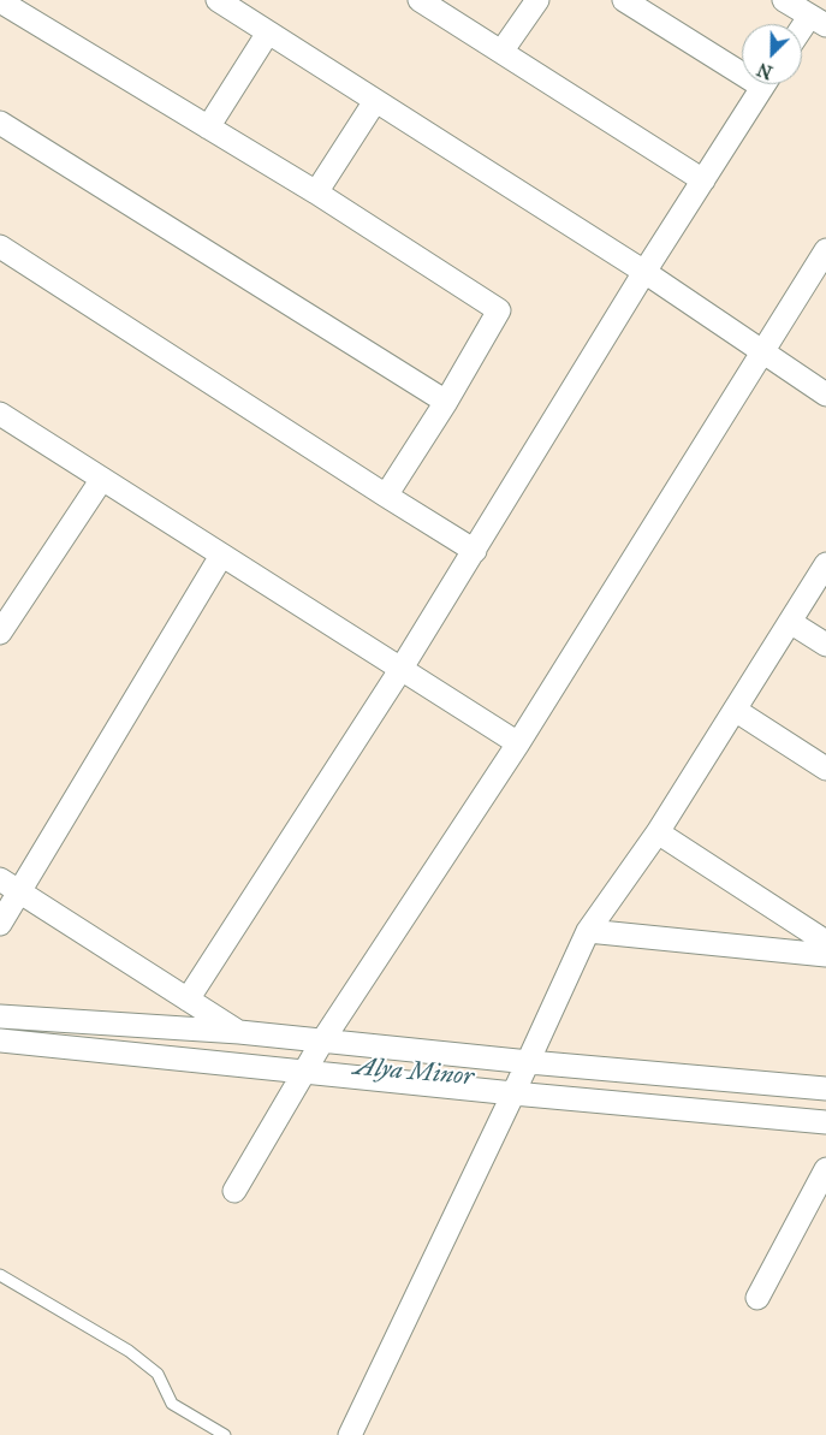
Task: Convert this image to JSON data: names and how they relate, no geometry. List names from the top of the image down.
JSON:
{
  "water": ["Alya Minor"],
  "north": "bottom left"
}
